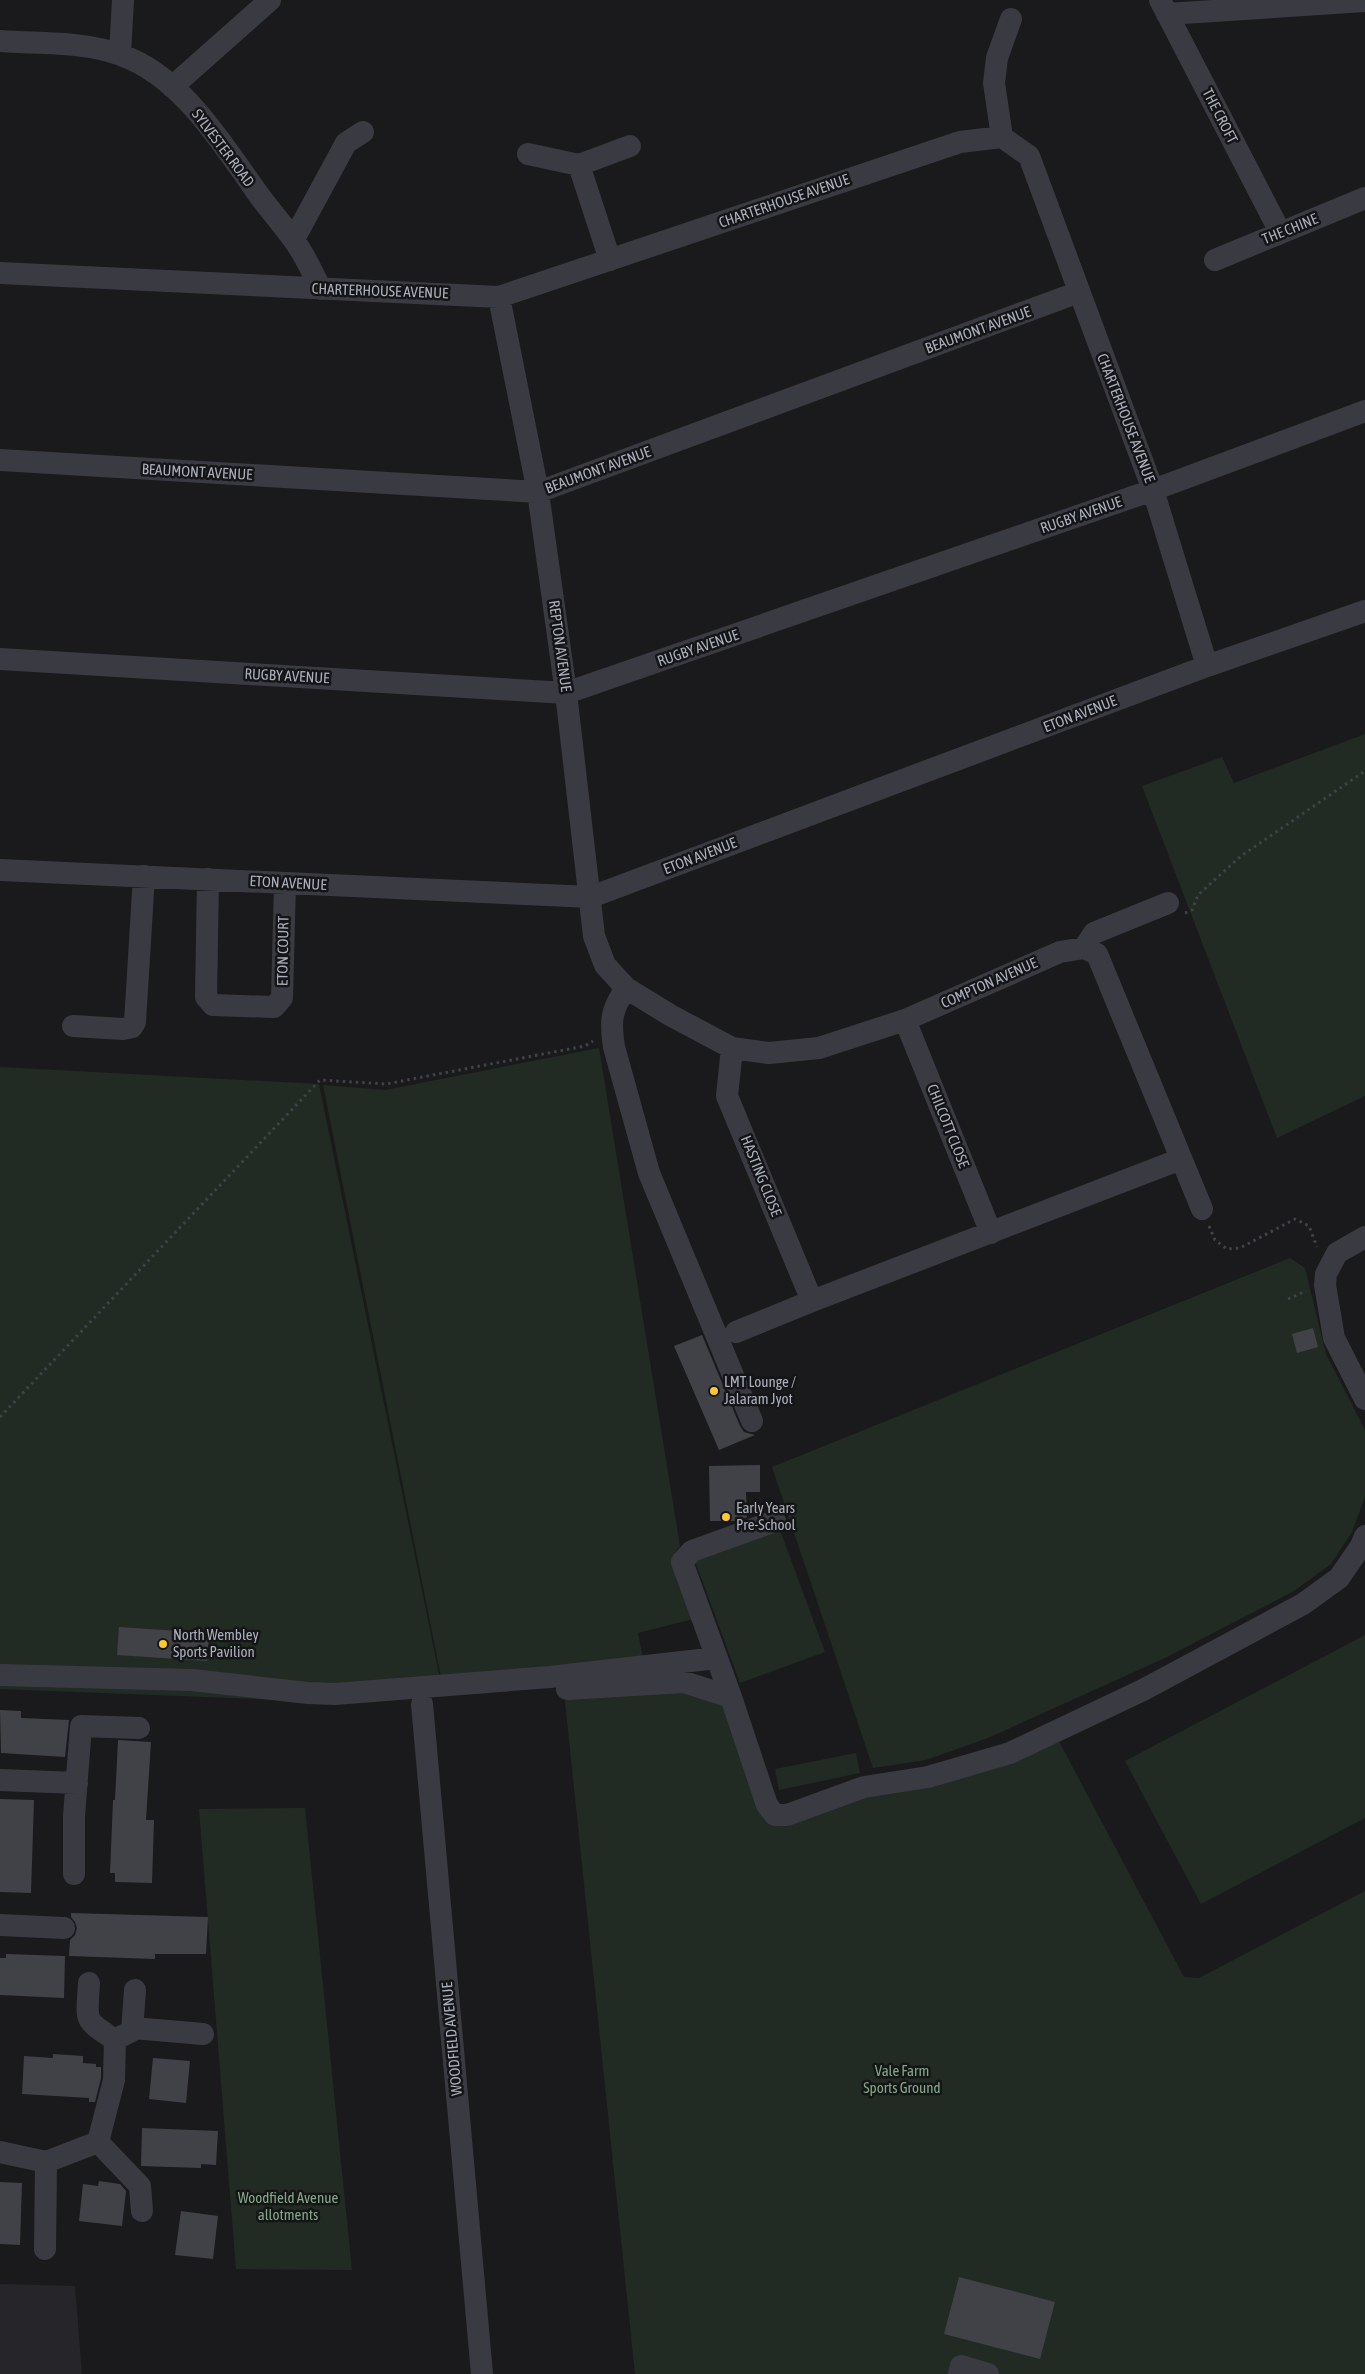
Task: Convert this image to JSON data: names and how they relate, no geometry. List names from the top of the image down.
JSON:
{
  "streets": {
    "street": [
      "THE CROFT",
      "SYLVESTER ROAD",
      "CHARTERHOUSE AVENUE",
      "THE CHINE",
      "BEAUMONT AVENUE",
      "RUGBY AVENUE",
      "REPTON AVENUE",
      "ETON AVENUE",
      "ETON COURT",
      "COMPTON AVENUE",
      "CHILCOTT CLOSE",
      "HASTING CLOSE",
      "WOODFIELD AVENUE"
    ]
  },
  "crossings": [
    ["THE CROFT", "THE CHINE"],
    ["SYLVESTER ROAD", "CHARTERHOUSE AVENUE"],
    ["CHARTERHOUSE AVENUE", "BEAUMONT AVENUE"],
    ["CHARTERHOUSE AVENUE", "RUGBY AVENUE"],
    ["CHARTERHOUSE AVENUE", "REPTON AVENUE"],
    ["CHARTERHOUSE AVENUE", "ETON AVENUE"],
    ["BEAUMONT AVENUE", "REPTON AVENUE"],
    ["RUGBY AVENUE", "REPTON AVENUE"],
    ["REPTON AVENUE", "ETON AVENUE"],
    ["REPTON AVENUE", "COMPTON AVENUE"],
    ["ETON AVENUE", "ETON COURT"],
    ["COMPTON AVENUE", "CHILCOTT CLOSE"],
    ["COMPTON AVENUE", "HASTING CLOSE"]
  ],
  "parks": ["Vale Farm Sports Ground", "Woodfield Avenue allotments"],
  "places": ["LMT Lounge / Jalaram Jyot", "Early Years Pre-School", "North Wembley Sports Pavilion"]
}
